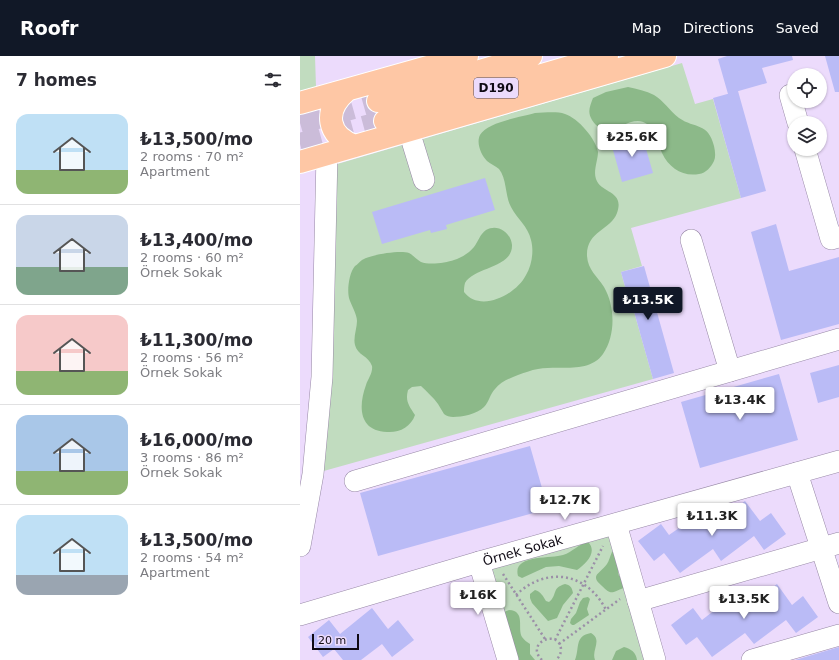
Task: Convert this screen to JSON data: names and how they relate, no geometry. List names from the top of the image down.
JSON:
{
  "streets": {
    "highway": ["D190"],
    "street": ["Örnek Sokak"]
  },
  "scale_bar": "20 m",
  "page": {
    "header": "Roofr",
    "nav": ["Map", "Directions", "Saved"],
    "heading": "7 homes",
    "list": [
      {
        "name": "₺13,500/mo",
        "note": "2 rooms · 70 m² · Apartment"
      },
      {
        "name": "₺13,400/mo",
        "note": "2 rooms · 60 m² · Örnek Sokak"
      },
      {
        "name": "₺11,300/mo",
        "note": "2 rooms · 56 m² · Örnek Sokak"
      },
      {
        "name": "₺16,000/mo",
        "note": "3 rooms · 86 m² · Örnek Sokak"
      },
      {
        "name": "₺13,500/mo",
        "note": "2 rooms · 54 m² · Apartment"
      }
    ],
    "price": [
      "₺25.6K",
      "₺13.5K",
      "₺13.4K",
      "₺12.7K",
      "₺11.3K",
      "₺16K",
      "₺13.5K"
    ],
    "scale": "20 m"
  }
}
